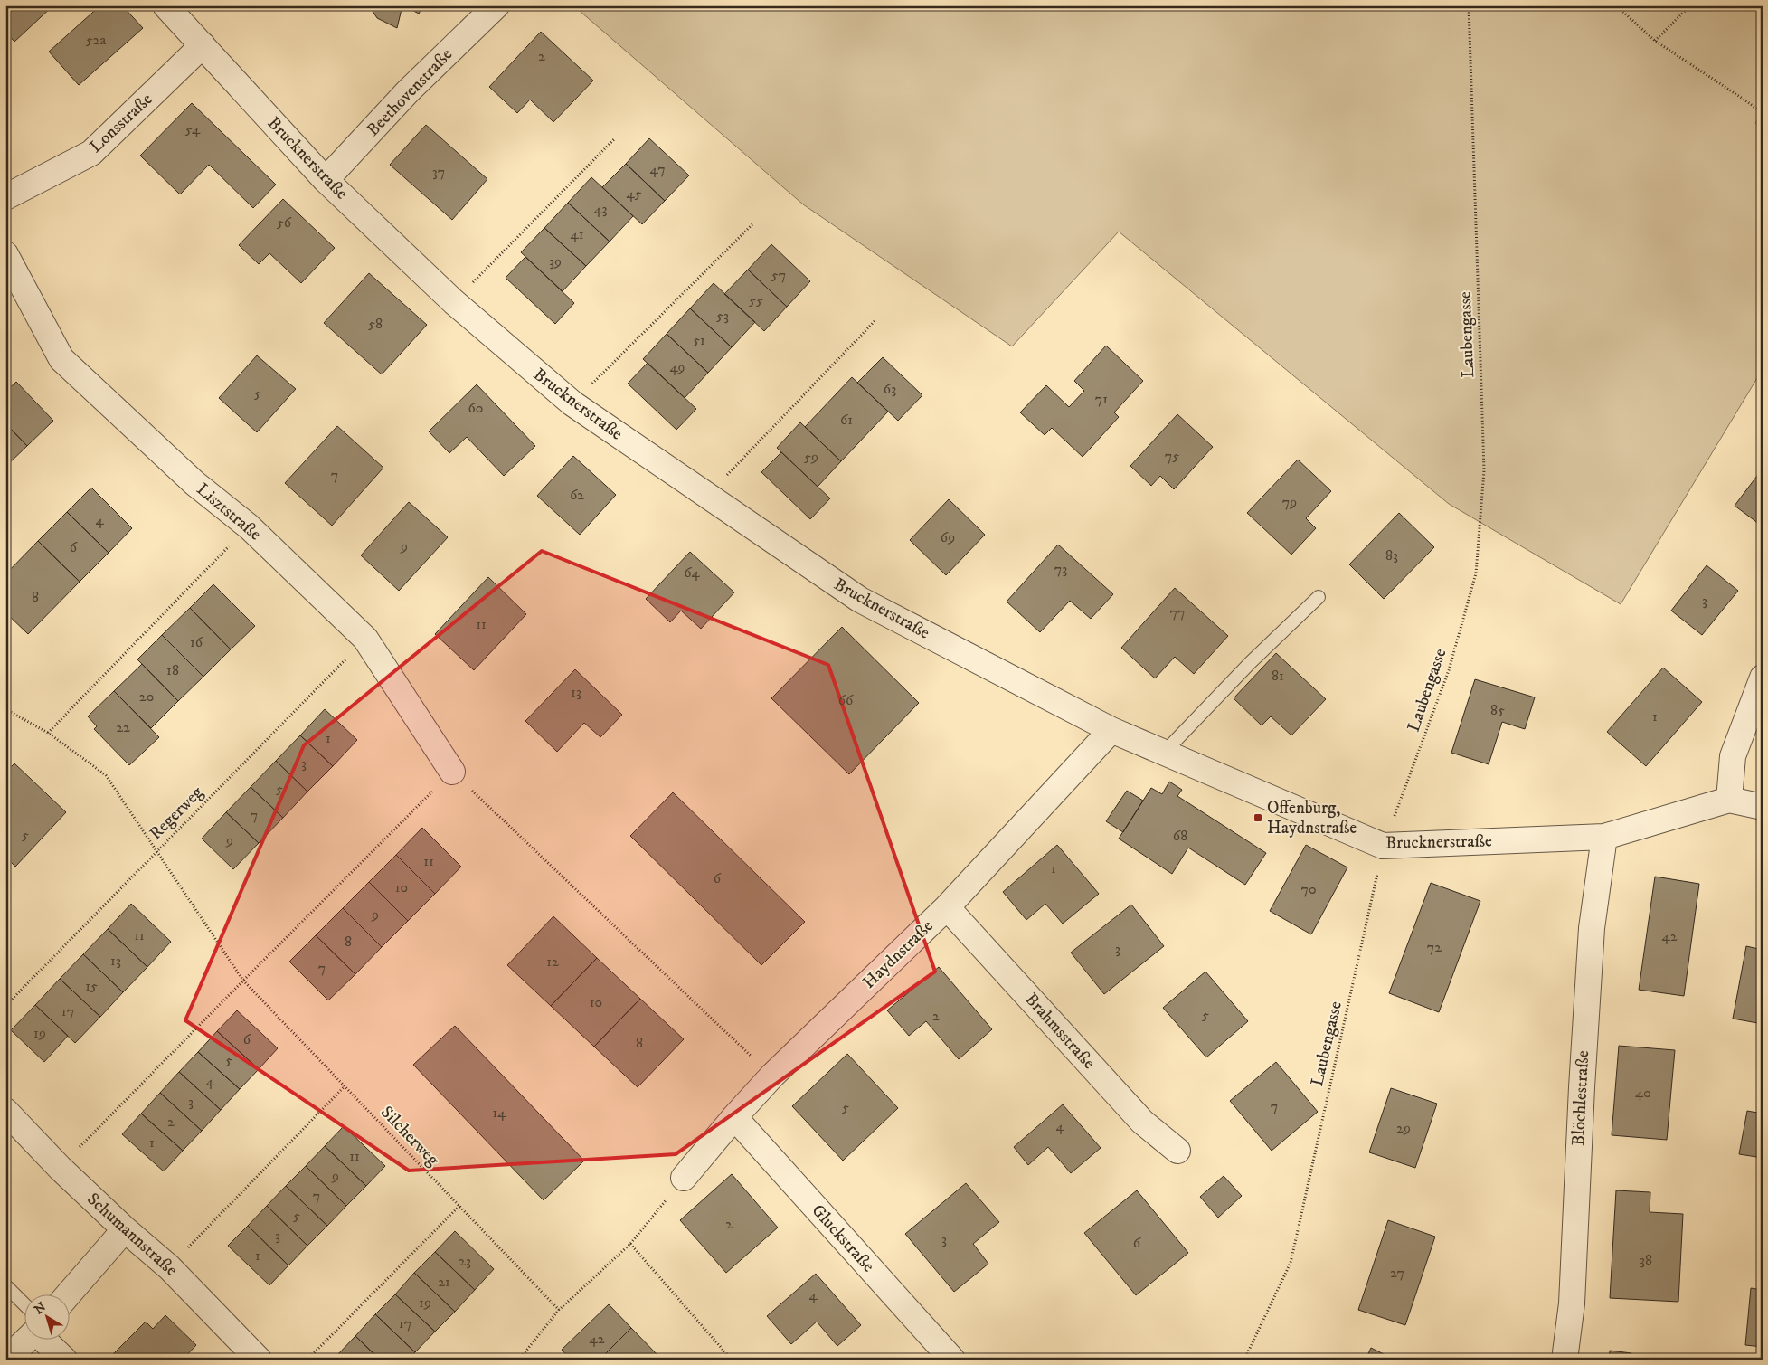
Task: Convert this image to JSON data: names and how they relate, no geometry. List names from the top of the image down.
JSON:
{
  "streets": {
    "street": [
      "Beethovenstraße",
      "Lonsstraße",
      "Brucknerstraße",
      "Lisztstraße",
      "Haydnstraße",
      "Brahmsstraße",
      "Blöchlestraße",
      "Schumannstraße",
      "Gluckstraße"
    ],
    "path": ["Laubengasse", "Regerweg", "Silcherweg"]
  },
  "crossings": [
    ["Beethovenstraße", "Brucknerstraße"],
    ["Lonsstraße", "Brucknerstraße"],
    ["Brucknerstraße", "Laubengasse"],
    ["Brucknerstraße", "Haydnstraße"],
    ["Brucknerstraße", "Blöchlestraße"],
    ["Lisztstraße", "Regerweg"],
    ["Regerweg", "Silcherweg"],
    ["Haydnstraße", "Brahmsstraße"],
    ["Haydnstraße", "Gluckstraße"]
  ],
  "places": {
    "transit": ["Offenburg, Haydnstraße"]
  },
  "house_numbers": [
    "52a",
    "2",
    "54",
    "47",
    "37",
    "45",
    "43",
    "56",
    "41",
    "39",
    "57",
    "55",
    "53",
    "58",
    "51",
    "49",
    "63",
    "5",
    "71",
    "60",
    "61",
    "75",
    "59",
    "7",
    "62",
    "79",
    "4",
    "69",
    "9",
    "6",
    "83",
    "73",
    "64",
    "8",
    "3",
    "77",
    "11",
    "16",
    "18",
    "81",
    "13",
    "20",
    "66",
    "85",
    "1",
    "22",
    "1",
    "3",
    "5",
    "7",
    "5",
    "68",
    "9",
    "11",
    "1",
    "6",
    "10",
    "70",
    "9",
    "11",
    "42",
    "8",
    "72",
    "3",
    "13",
    "12",
    "7",
    "15",
    "10",
    "17",
    "5",
    "2",
    "19",
    "6",
    "8",
    "5",
    "4",
    "40",
    "3",
    "7",
    "5",
    "14",
    "2",
    "4",
    "29",
    "1",
    "11",
    "9",
    "7",
    "5",
    "2",
    "3",
    "3",
    "6",
    "1",
    "38",
    "23",
    "27",
    "21",
    "4",
    "19",
    "17",
    "42"
  ],
  "north": "top left"
}
